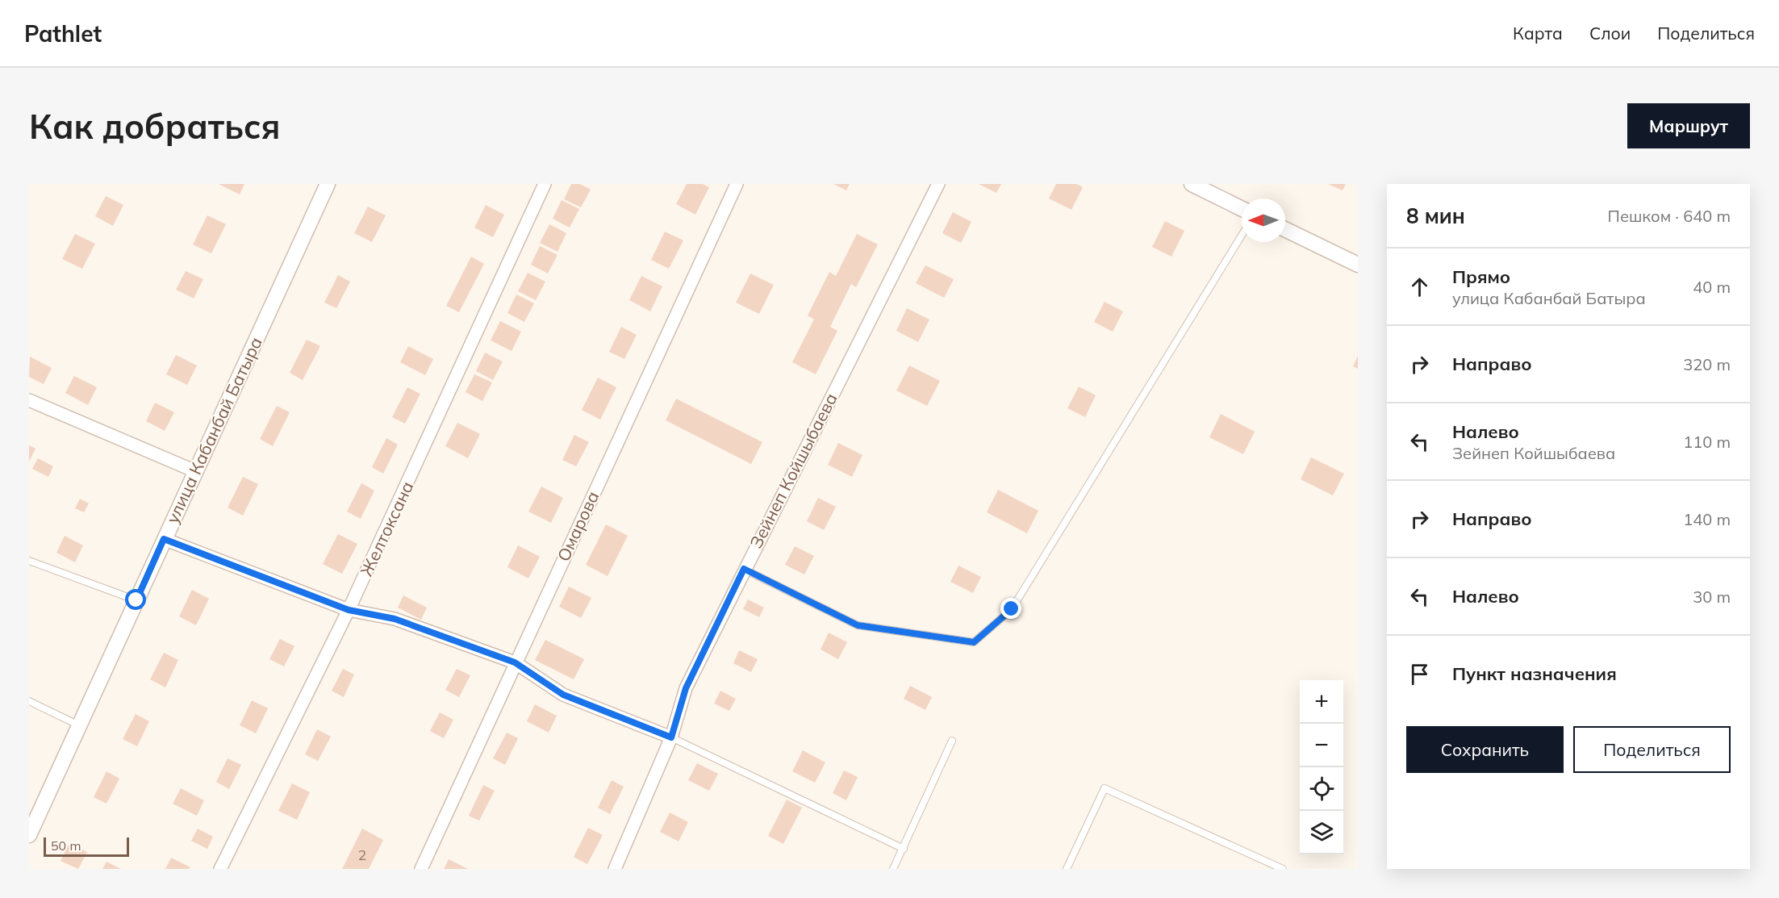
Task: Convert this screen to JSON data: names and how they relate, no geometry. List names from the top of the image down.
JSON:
{
  "streets": {
    "street": [
      "улица Кабанбай Батыра",
      "Зейнеп Койшыбаева",
      "Омарова",
      "Желтоксана"
    ]
  },
  "house_numbers": ["2"],
  "scale_bar": "50 m",
  "north": "left",
  "page": {
    "header": "Pathlet",
    "nav": ["Карта", "Слои", "Поделиться"],
    "buttons": [
      "Маршрут",
      ["Сохранить", "Поделиться"]
    ],
    "title": "Как добраться",
    "heading": ["8 мин", "Пешком · 640 m"],
    "list": [
      ["Прямо", "улица Кабанбай Батыра", "40 m"],
      ["Направо", "320 m"],
      ["Налево", "Зейнеп Койшыбаева", "110 m"],
      ["Направо", "140 m"],
      ["Налево", "30 m"],
      "Пункт назначения"
    ],
    "map_buttons": ["+", "−"],
    "scale": "50 m"
  }
}
